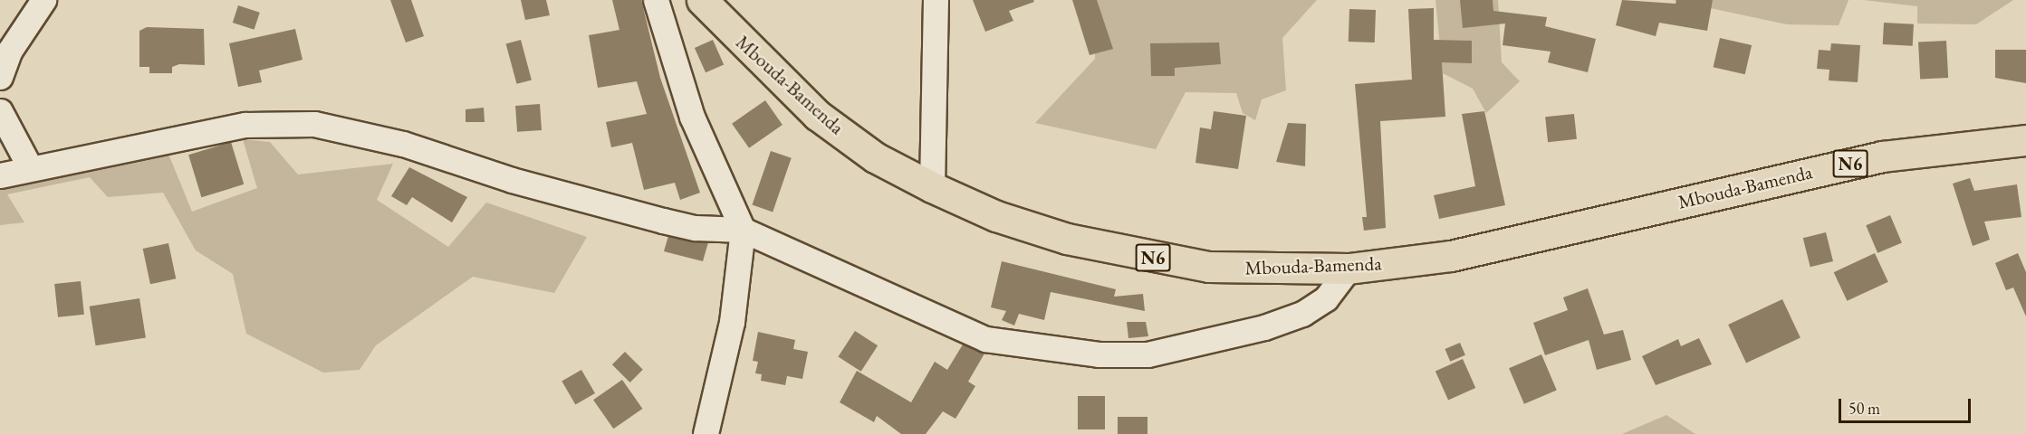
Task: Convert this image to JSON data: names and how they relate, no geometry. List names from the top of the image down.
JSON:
{
  "streets": {
    "highway": ["Mbouda-Bamenda", "N6"]
  },
  "scale_bar": "50 m"
}
